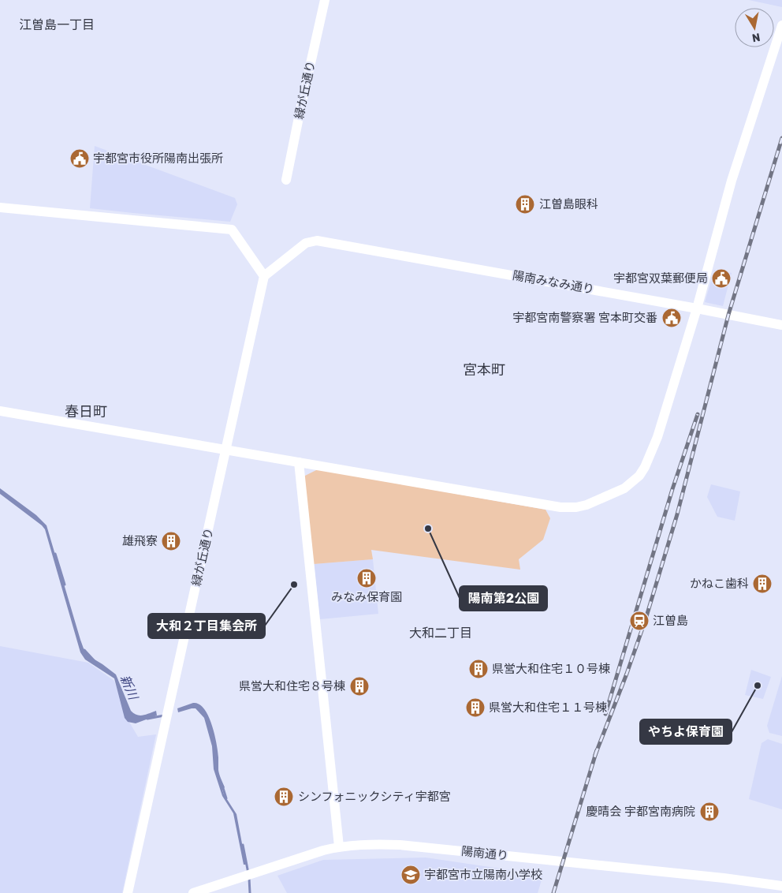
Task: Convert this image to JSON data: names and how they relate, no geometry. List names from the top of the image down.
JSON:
{
  "streets": {
    "street": ["緑が丘通り", "陽南みなみ通り", "陽南通り"]
  },
  "crossings": [
    ["緑が丘通り", "陽南みなみ通り"]
  ],
  "districts": [
    "江曽島一丁目",
    "宮本町",
    "春日町",
    "大和二丁目"
  ],
  "water": ["新川"],
  "places": {
    "public building": ["宇都宮市役所陽南出張所", "宇都宮双葉郵便局", "宇都宮南警察署 宮本町交番"],
    "building": [
      "江曽島眼科",
      "雄飛寮",
      "みなみ保育園",
      "かねこ歯科",
      "県営大和住宅１０号棟",
      "県営大和住宅８号棟",
      "県営大和住宅１１号棟",
      "シンフォニックシティ宇都宮",
      "慶晴会 宇都宮南病院"
    ],
    "other": ["陽南第2公園", "大和２丁目集会所", "やちよ保育園"],
    "station": ["江曽島"],
    "school or university": ["宇都宮市立陽南小学校"]
  },
  "north": "bottom"
}
